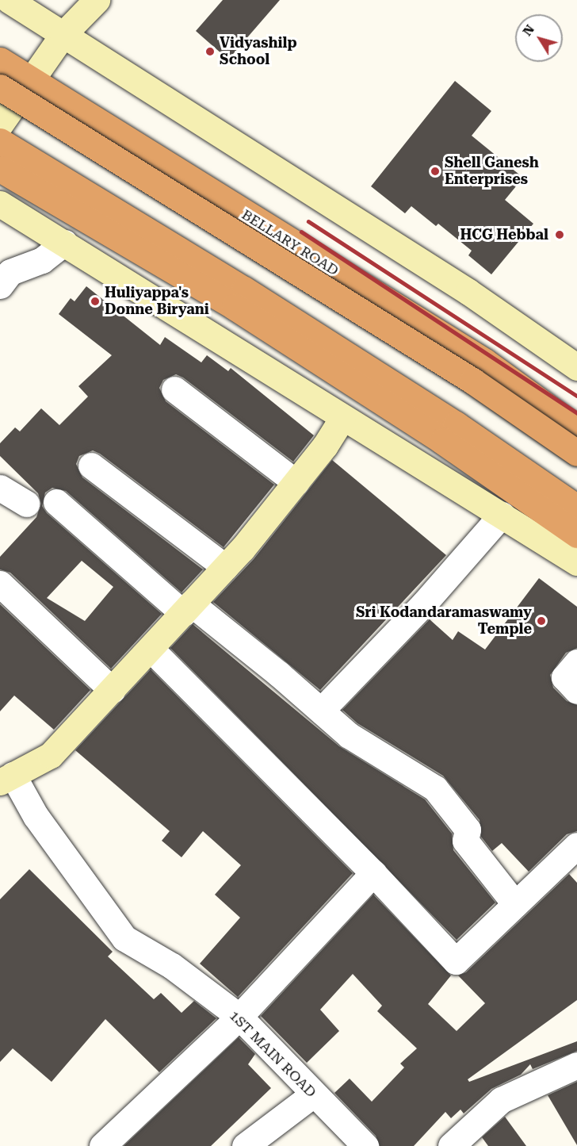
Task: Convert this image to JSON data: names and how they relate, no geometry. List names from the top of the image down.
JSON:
{
  "streets": {
    "highway": ["BELLARY ROAD"],
    "street": ["1ST MAIN ROAD"]
  },
  "places": [
    "Vidyashilp School",
    "Shell Ganesh Enterprises",
    "HCG Hebbal",
    "Huliyappa's Donne Biryani",
    "Sri Kodandaramaswamy Temple"
  ],
  "north": "top left"
}
